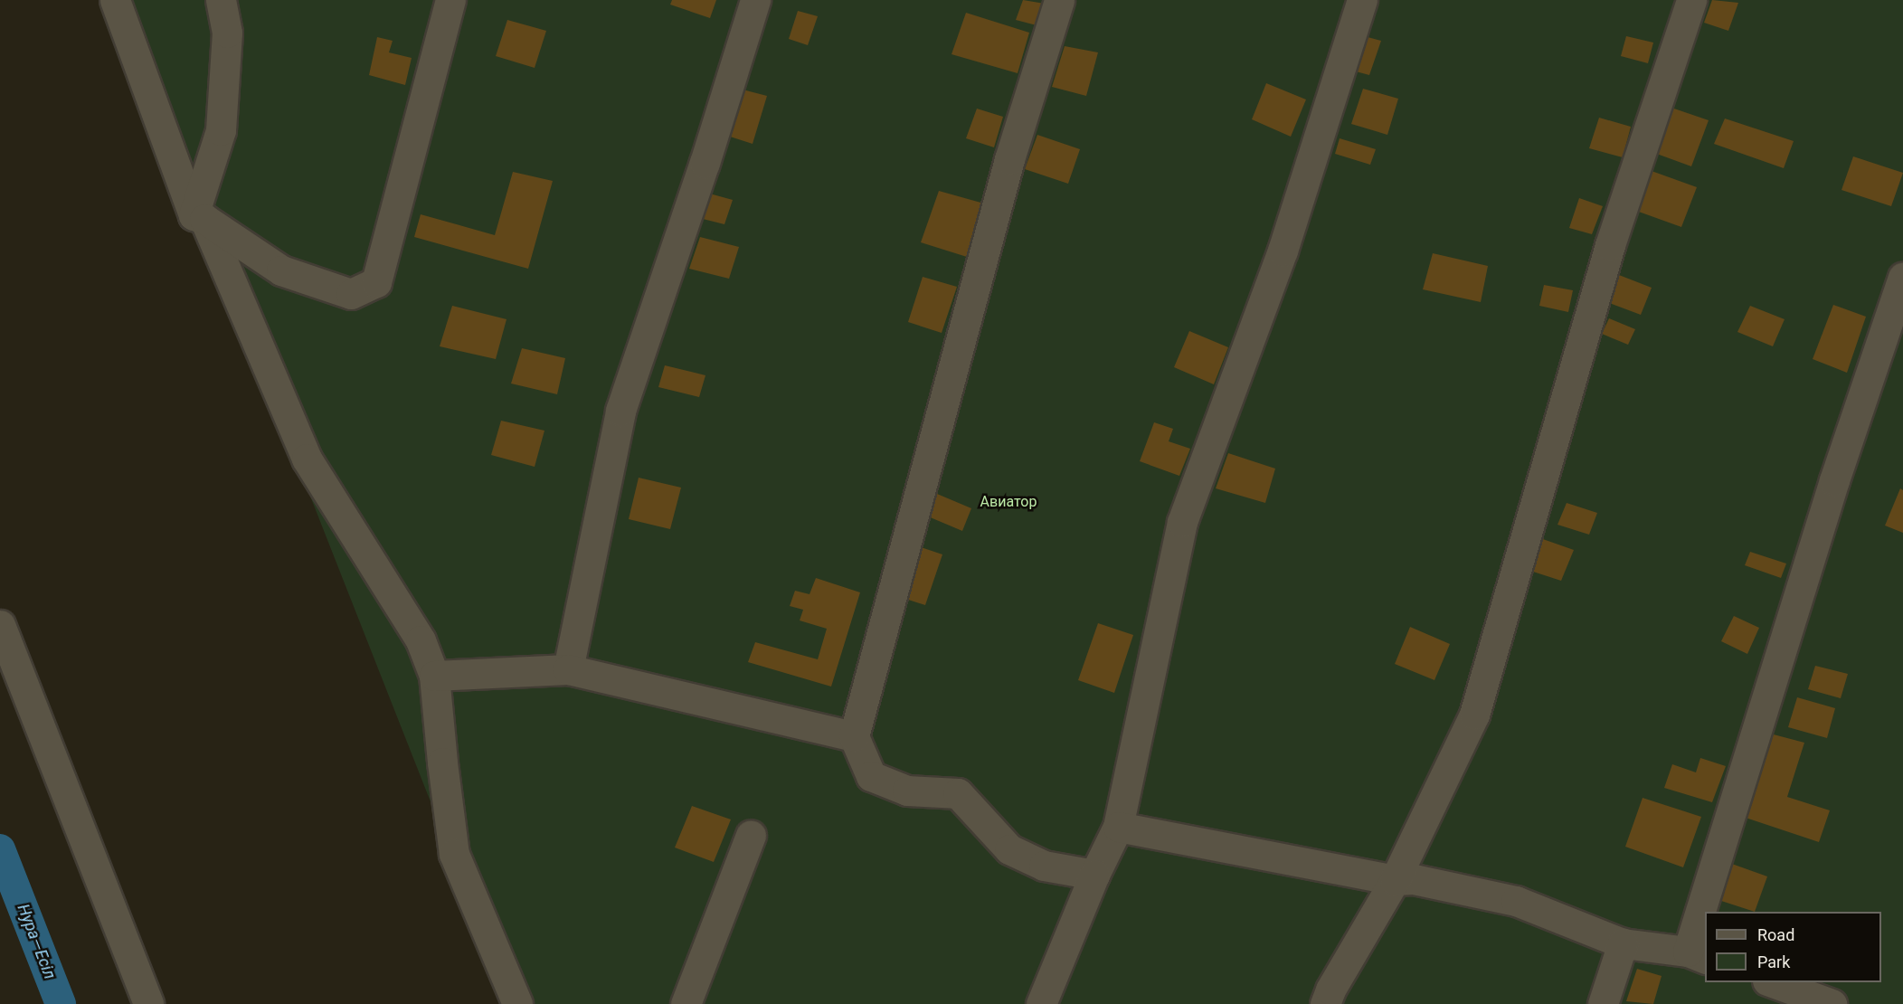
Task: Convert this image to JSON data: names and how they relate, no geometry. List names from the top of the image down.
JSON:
{
  "water": ["Нура—Есіл"],
  "parks": ["Авиатор"],
  "legend": ["Road", "Park"]
}
